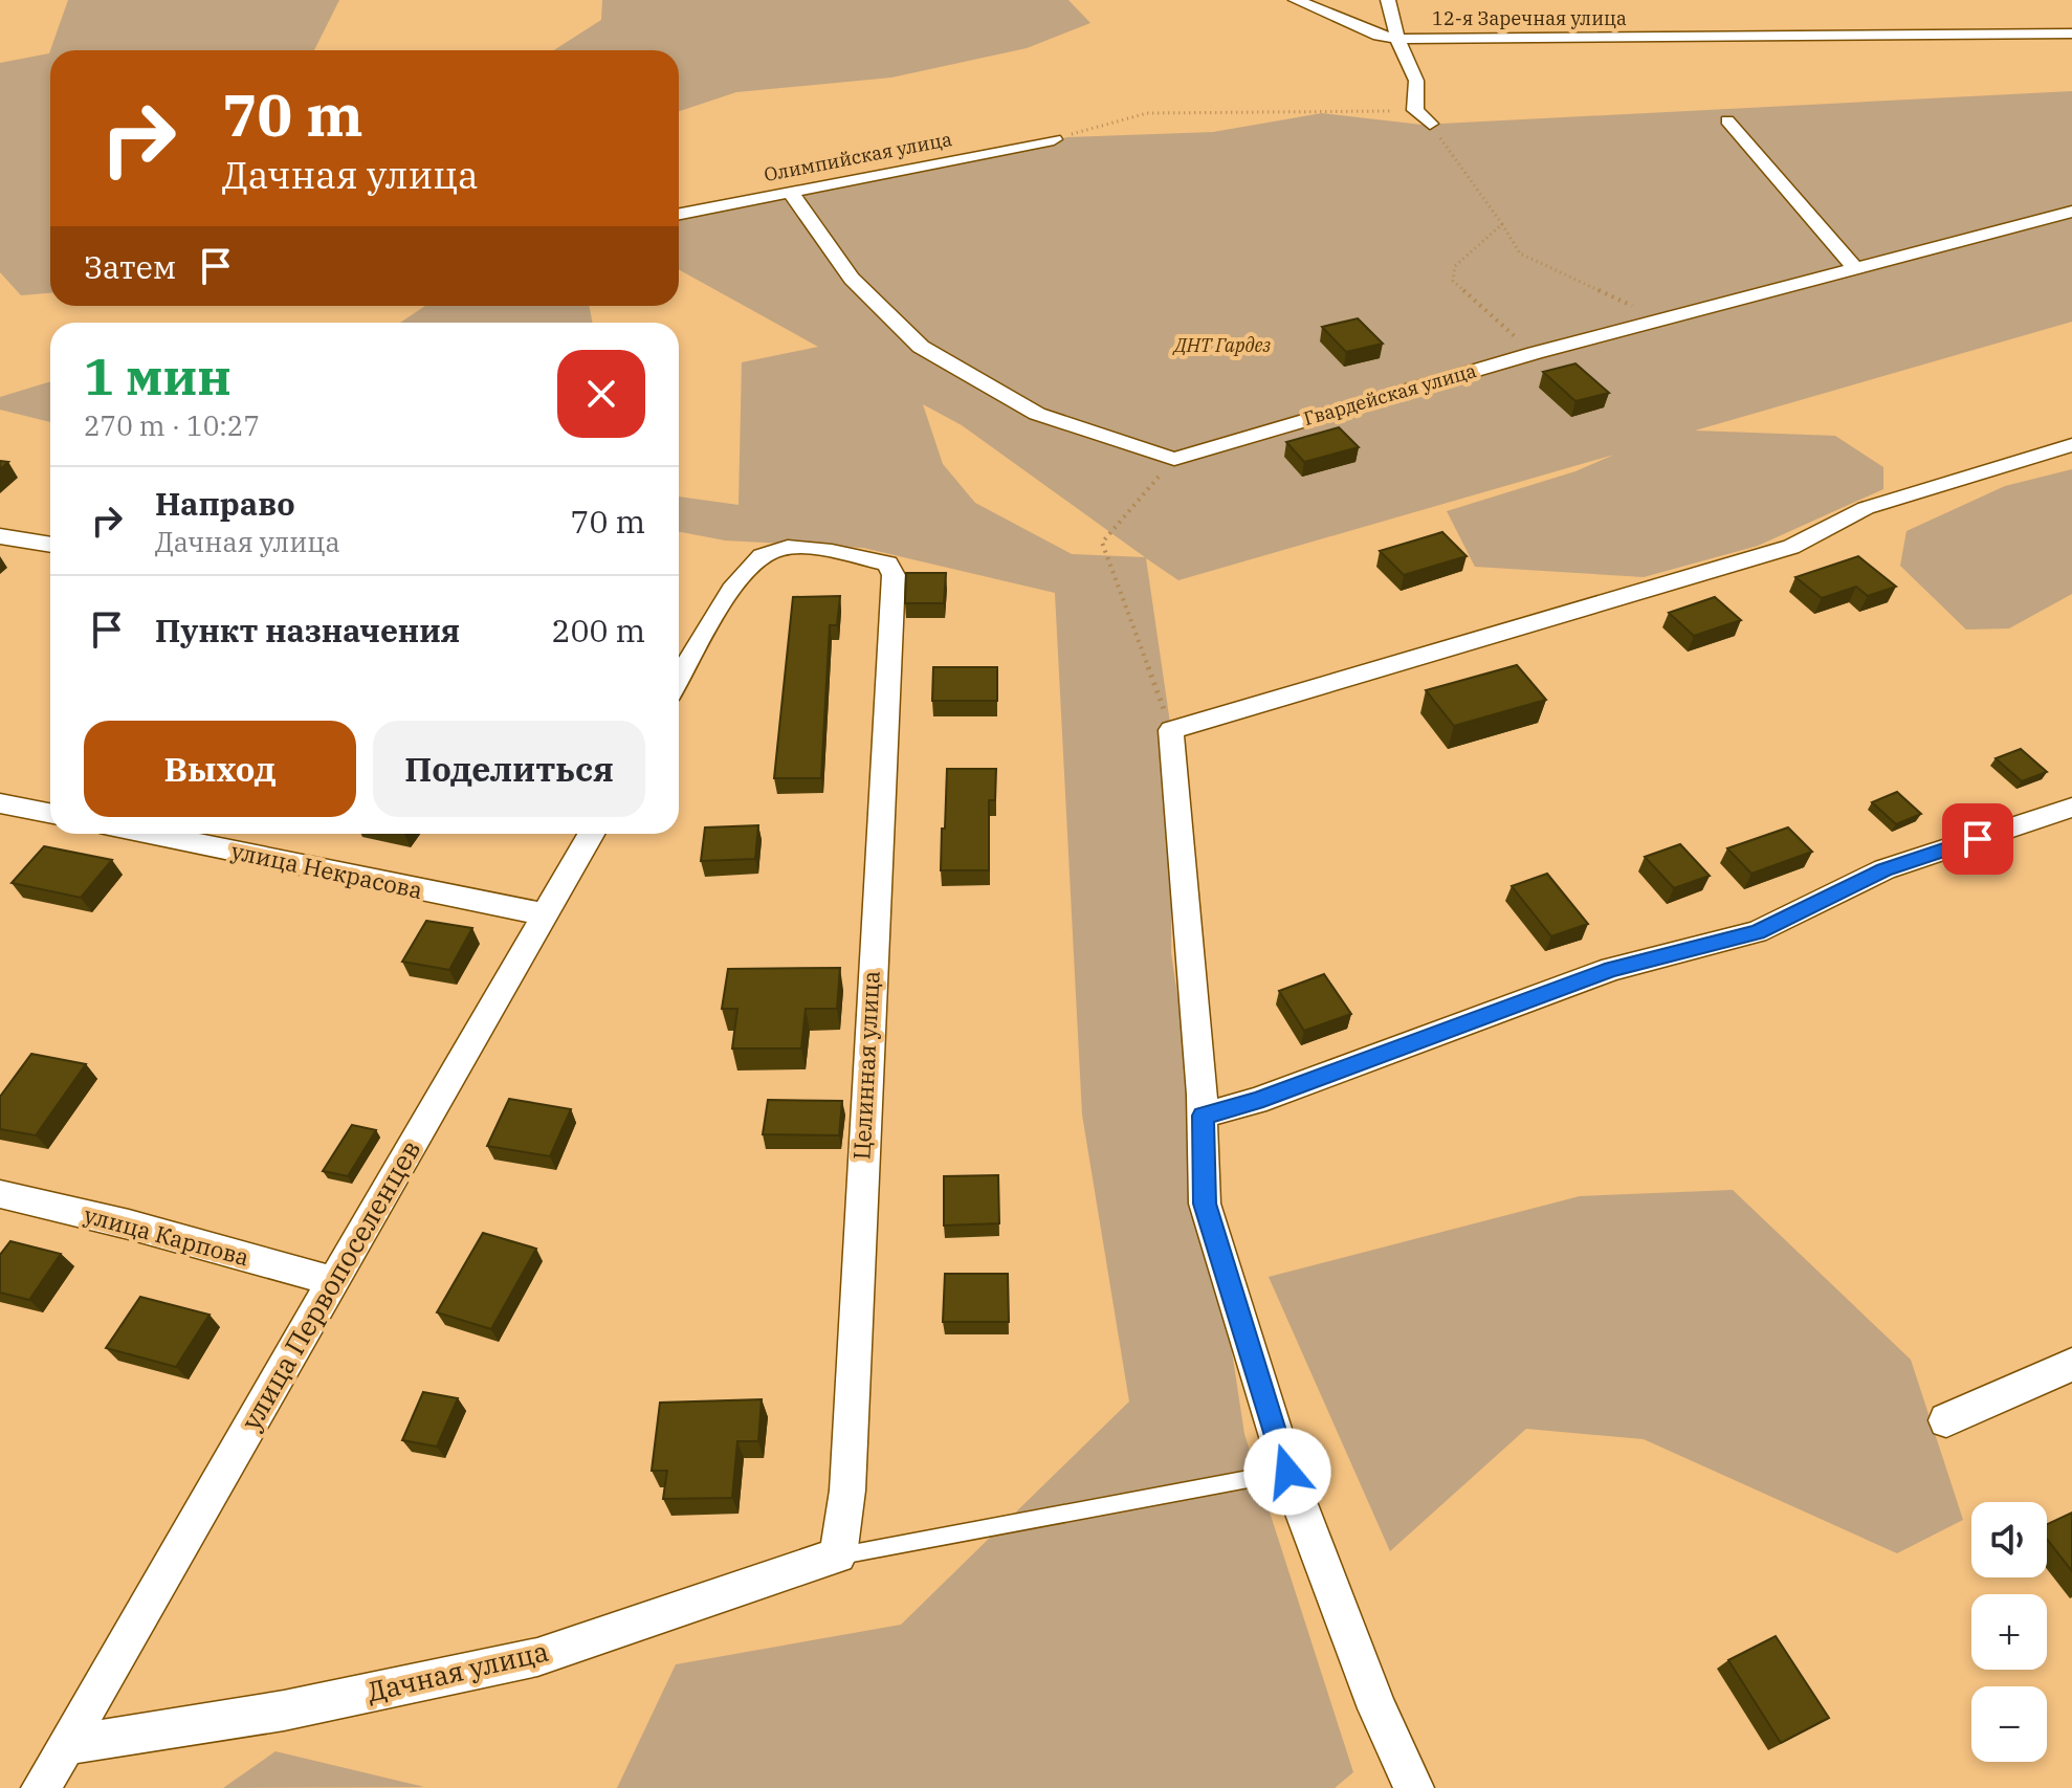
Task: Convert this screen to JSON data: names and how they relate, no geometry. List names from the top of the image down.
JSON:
{
  "streets": {
    "street": [
      "12-я Заречная улица",
      "Олимпийская улица",
      "Гвардейская улица",
      "улица Некрасова",
      "Целинная улица",
      "улица Карпова",
      "улица Первопоселенцев",
      "Дачная улица"
    ]
  },
  "crossings": [
    ["улица Некрасова", "улица Первопоселенцев"],
    ["Целинная улица", "Дачная улица"],
    ["улица Карпова", "улица Первопоселенцев"],
    ["улица Первопоселенцев", "Дачная улица"]
  ],
  "parks": ["ДНТ Гардез"],
  "page": {
    "turn": ["70 m", "Дачная улица"],
    "then": "Затем",
    "heading": ["1 мин", "270 m · 10:27"],
    "list": [
      {
        "name": "Направо",
        "note": "Дачная улица",
        "value": "70 m"
      },
      {
        "name": "Пункт назначения",
        "value": "200 m"
      }
    ],
    "buttons": ["Выход", "Поделиться"],
    "map_buttons": ["+", "−"]
  }
}
